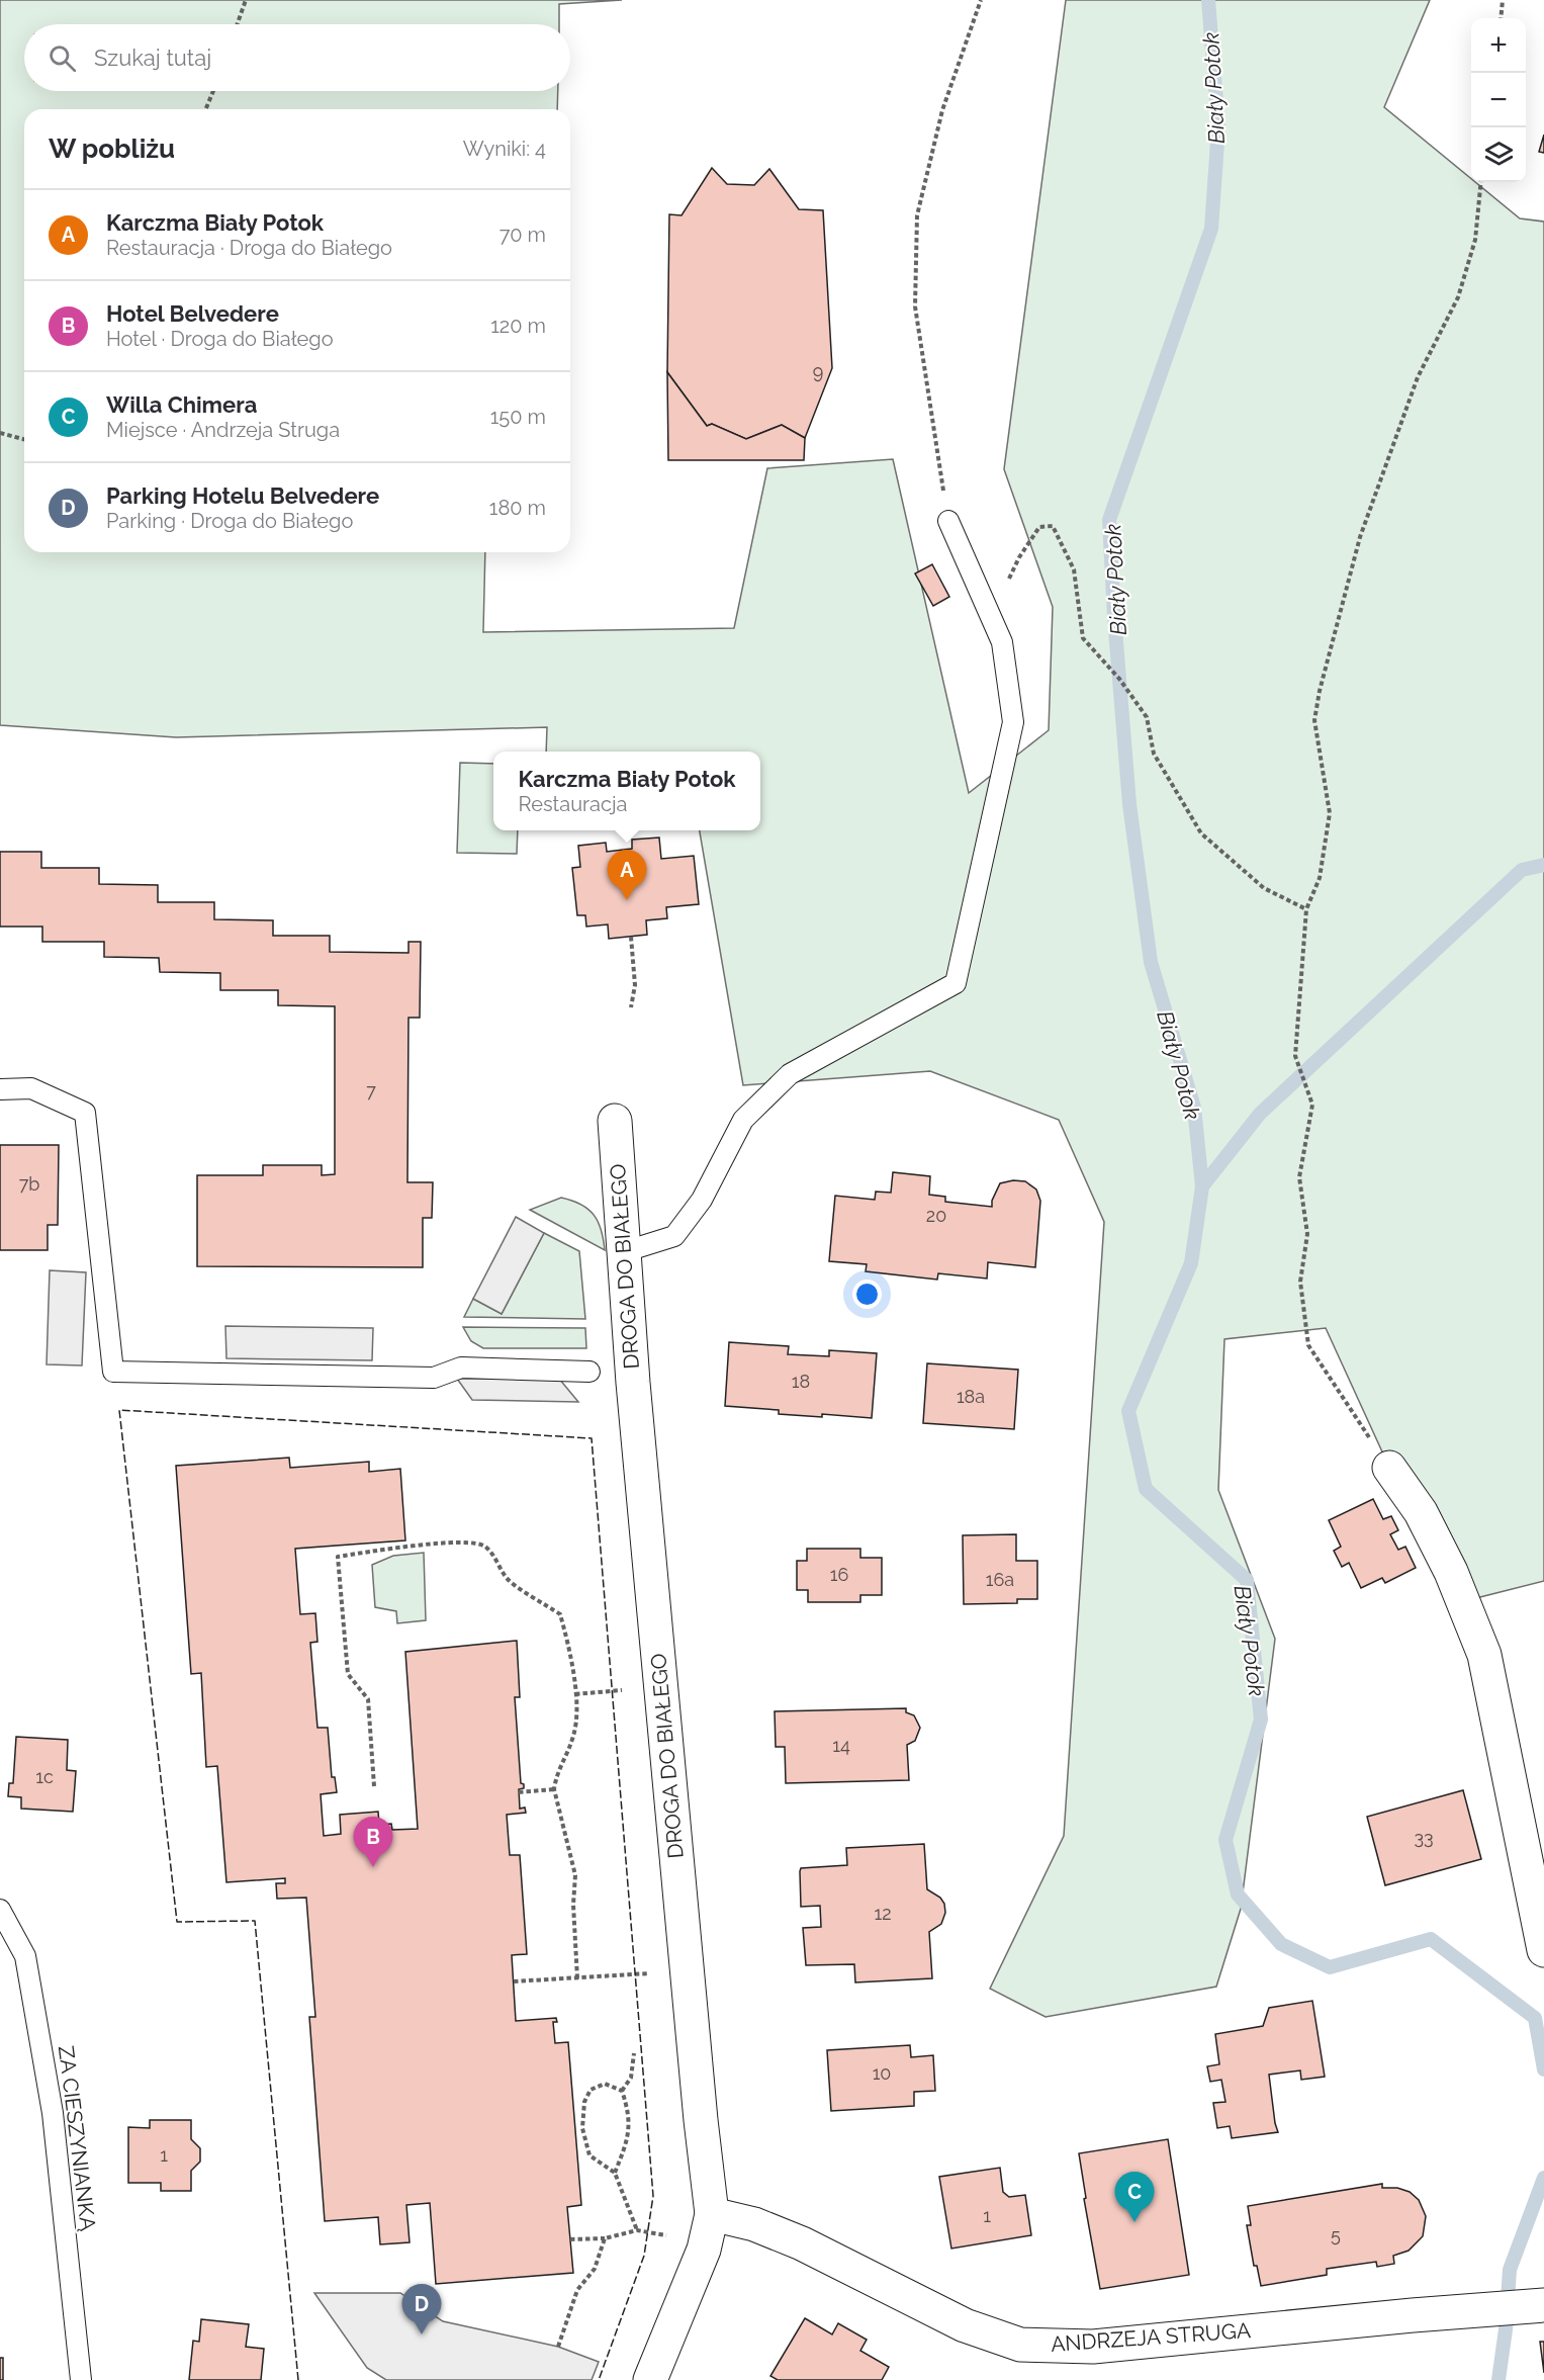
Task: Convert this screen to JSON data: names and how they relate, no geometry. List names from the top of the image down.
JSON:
{
  "streets": {
    "street": ["DROGA DO BIAŁEGO", "ANDRZEJA STRUGA"],
    "lane": ["ZA CIESZYNIANKĄ"]
  },
  "crossings": [
    ["DROGA DO BIAŁEGO", "ANDRZEJA STRUGA"]
  ],
  "water": ["Biały Potok"],
  "house_numbers": [
    "9",
    "7",
    "7b",
    "20",
    "18",
    "18a",
    "16",
    "16a",
    "14",
    "1c",
    "33",
    "12",
    "10",
    "1",
    "1",
    "5"
  ],
  "page": {
    "map_buttons": ["+", "−"],
    "search": "Szukaj tutaj",
    "heading": ["W pobliżu", "Wyniki: 4"],
    "list": [
      {
        "mark": "A",
        "name": "Karczma Biały Potok",
        "note": "Restauracja · Droga do Białego",
        "value": "70 m"
      },
      {
        "mark": "B",
        "name": "Hotel Belvedere",
        "note": "Hotel · Droga do Białego",
        "value": "120 m"
      },
      {
        "mark": "C",
        "name": "Willa Chimera",
        "note": "Miejsce · Andrzeja Struga",
        "value": "150 m"
      },
      {
        "mark": "D",
        "name": "Parking Hotelu Belvedere",
        "note": "Parking · Droga do Białego",
        "value": "180 m"
      }
    ],
    "popup": ["Karczma Biały Potok", "Restauracja"],
    "pins": [
      "A",
      "B",
      "C",
      "D"
    ]
  }
}
